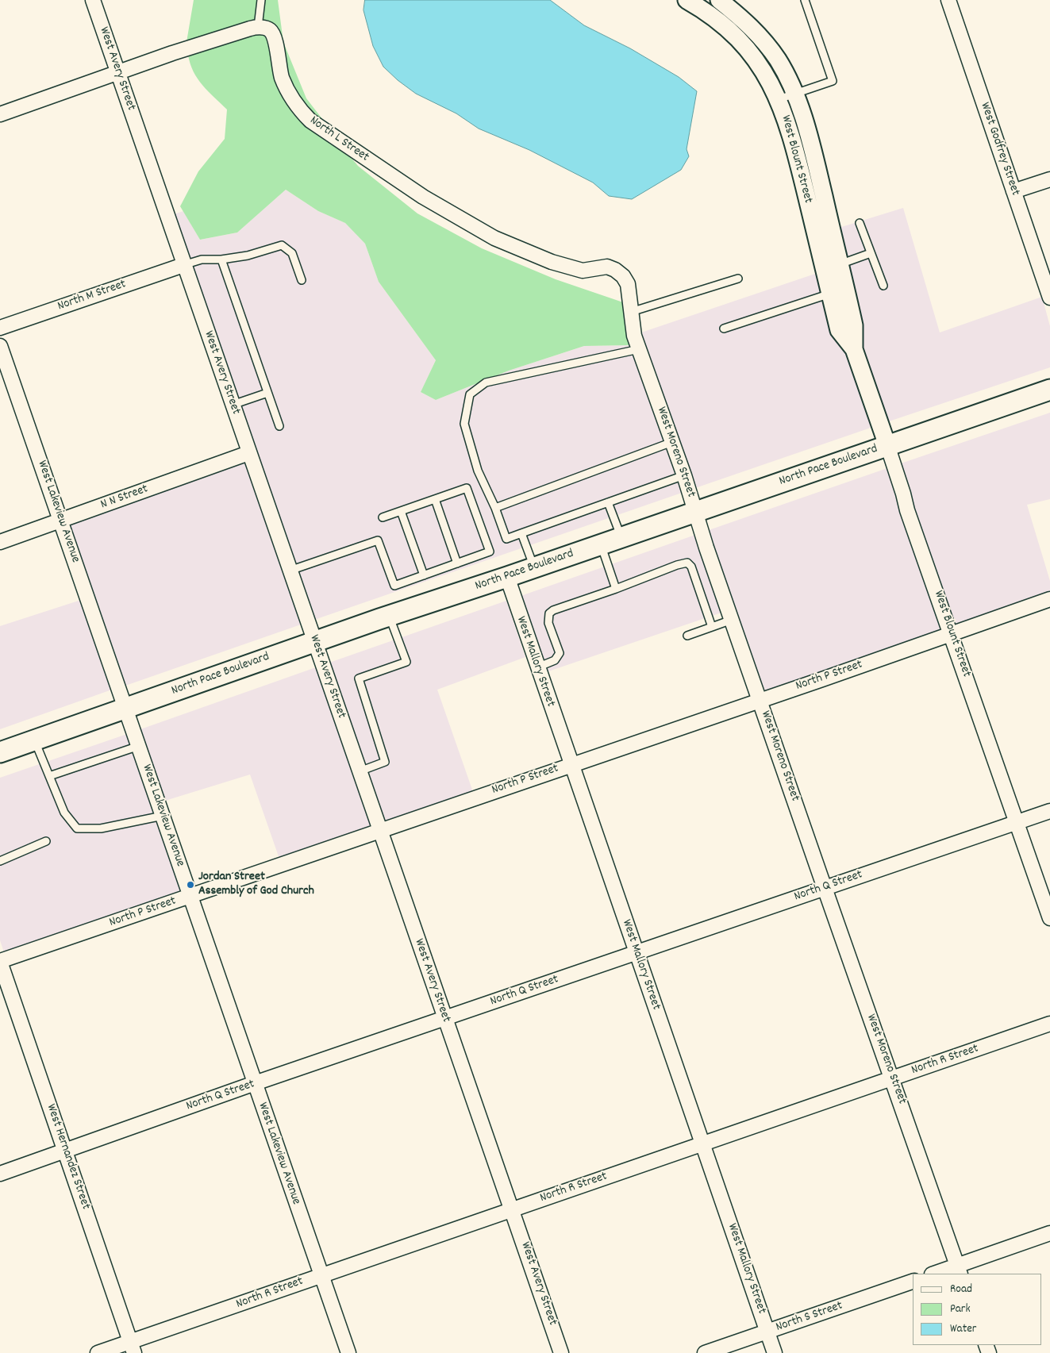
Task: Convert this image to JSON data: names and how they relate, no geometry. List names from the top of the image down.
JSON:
{
  "streets": {
    "main road": ["North Pace Boulevard"],
    "street": [
      "West Avery Street",
      "North L Street",
      "West Godfrey Street",
      "West Blount Street",
      "North M Street",
      "West Moreno Street",
      "N N Street",
      "West Lakeview Avenue",
      "West Mallory Street",
      "North P Street",
      "North Q Street",
      "North R Street",
      "West Hernandez Street",
      "North S Street"
    ]
  },
  "crossings": [
    ["West Avery Street", "North M Street"],
    ["West Avery Street", "North Pace Boulevard"],
    ["West Avery Street", "N N Street"],
    ["West Avery Street", "North P Street"],
    ["West Avery Street", "North Q Street"],
    ["West Avery Street", "North R Street"],
    ["North L Street", "West Moreno Street"],
    ["West Blount Street", "North Pace Boulevard"],
    ["West Blount Street", "North P Street"],
    ["West Blount Street", "North Q Street"],
    ["West Moreno Street", "North Pace Boulevard"],
    ["West Moreno Street", "North P Street"],
    ["West Moreno Street", "North Q Street"],
    ["West Moreno Street", "North R Street"],
    ["North Pace Boulevard", "West Lakeview Avenue"],
    ["North Pace Boulevard", "West Mallory Street"],
    ["N N Street", "West Lakeview Avenue"],
    ["West Lakeview Avenue", "North P Street"],
    ["West Lakeview Avenue", "North Q Street"],
    ["West Lakeview Avenue", "North R Street"],
    ["West Mallory Street", "North P Street"],
    ["West Mallory Street", "North Q Street"],
    ["West Mallory Street", "North R Street"],
    ["West Mallory Street", "North S Street"],
    ["North P Street", "West Hernandez Street"],
    ["North Q Street", "West Hernandez Street"],
    ["North R Street", "West Hernandez Street"]
  ],
  "places": ["Jordan Street Assembly of God Church"],
  "legend": ["Road", "Park", "Water"]
}
